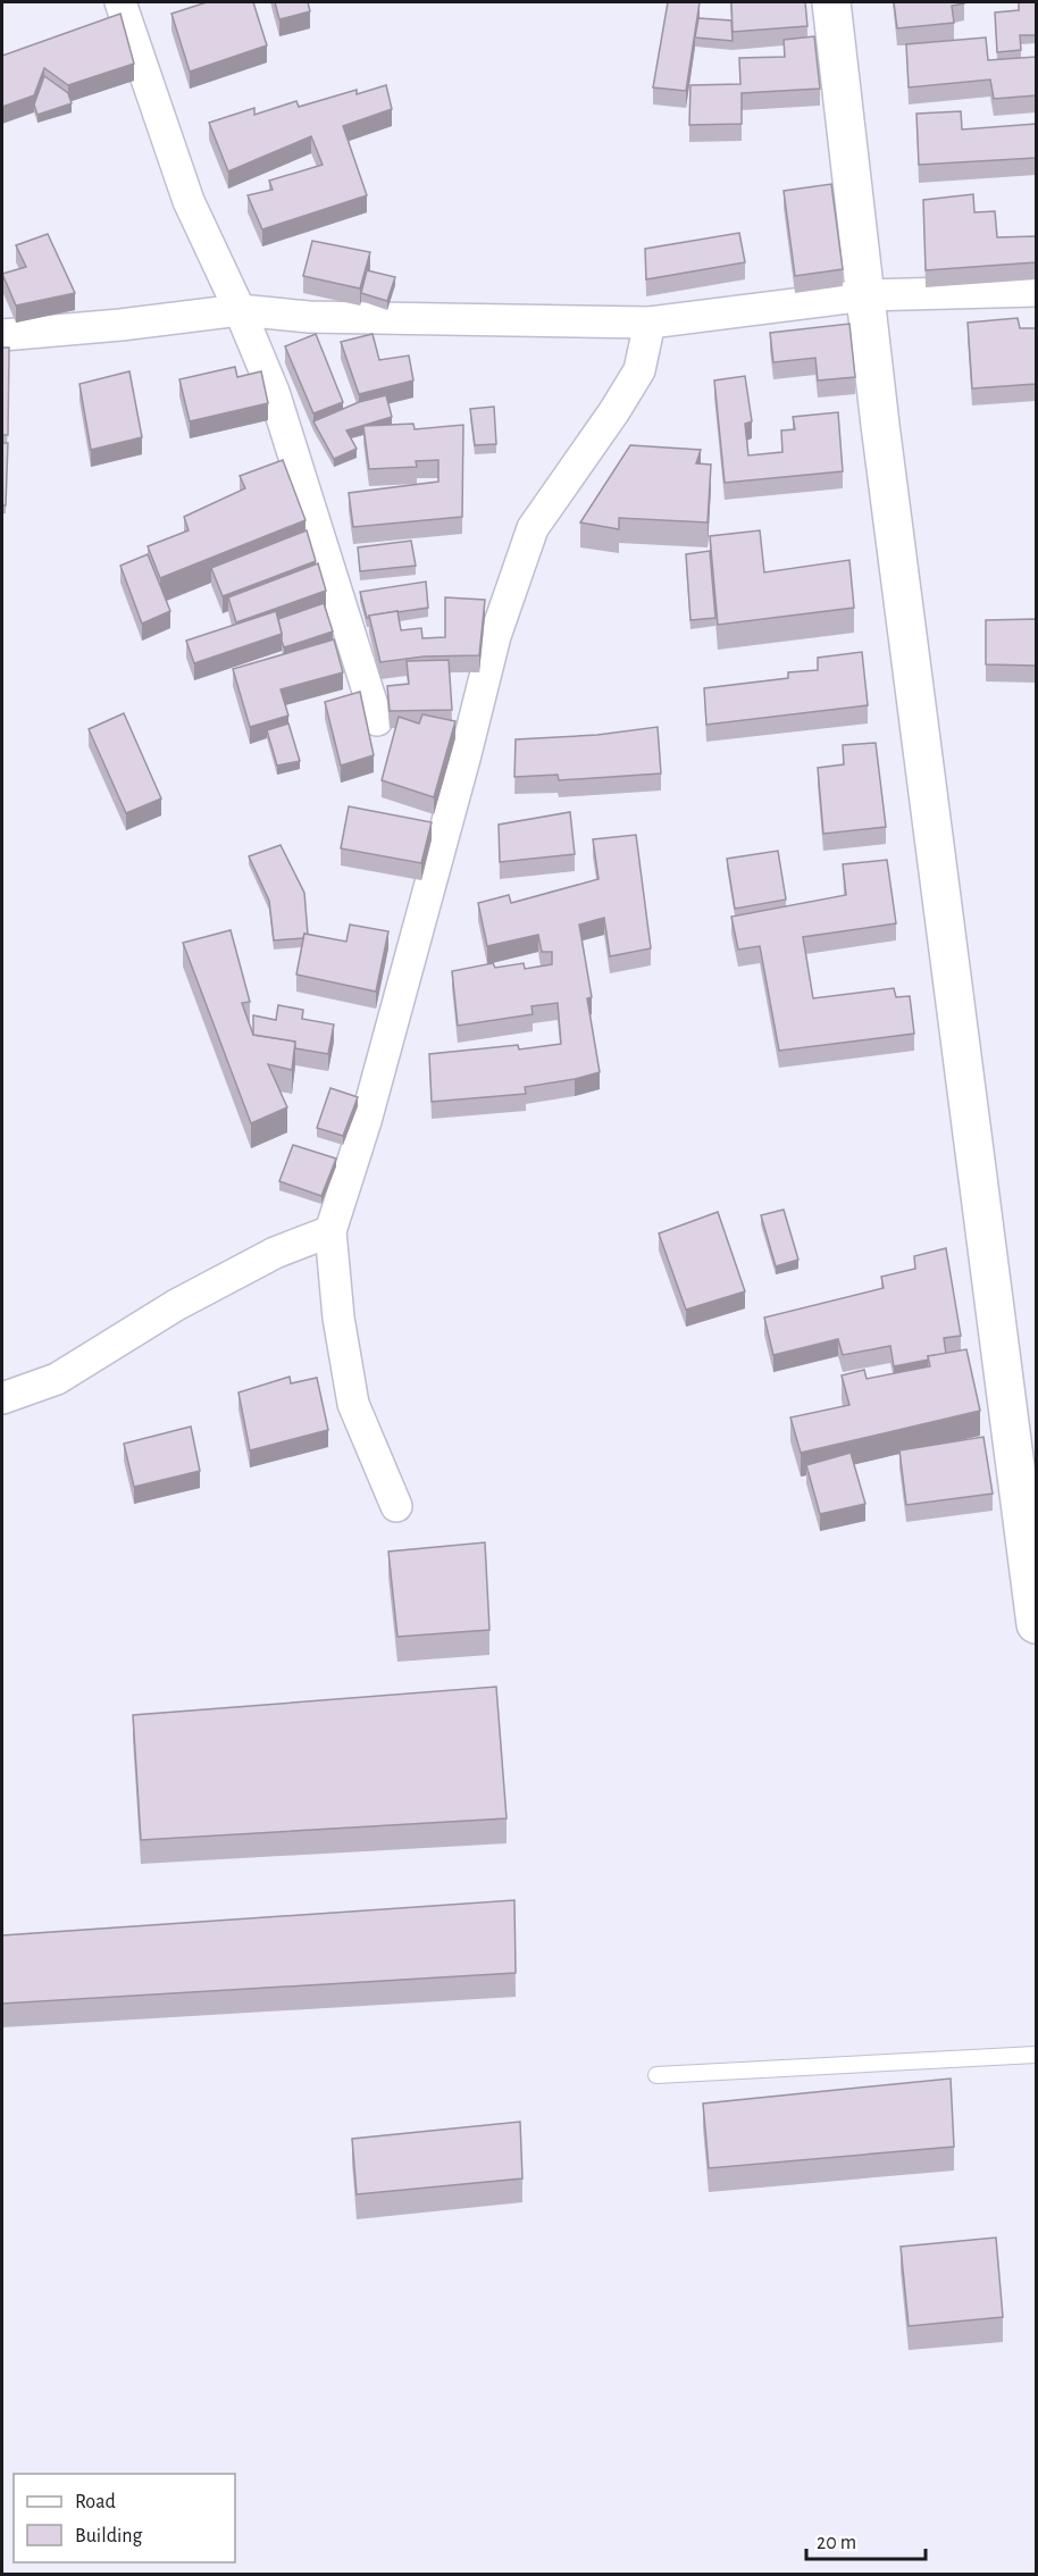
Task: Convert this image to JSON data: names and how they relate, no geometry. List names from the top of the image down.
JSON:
{
  "legend": ["Road", "Building"],
  "scale_bar": "20 m"
}
